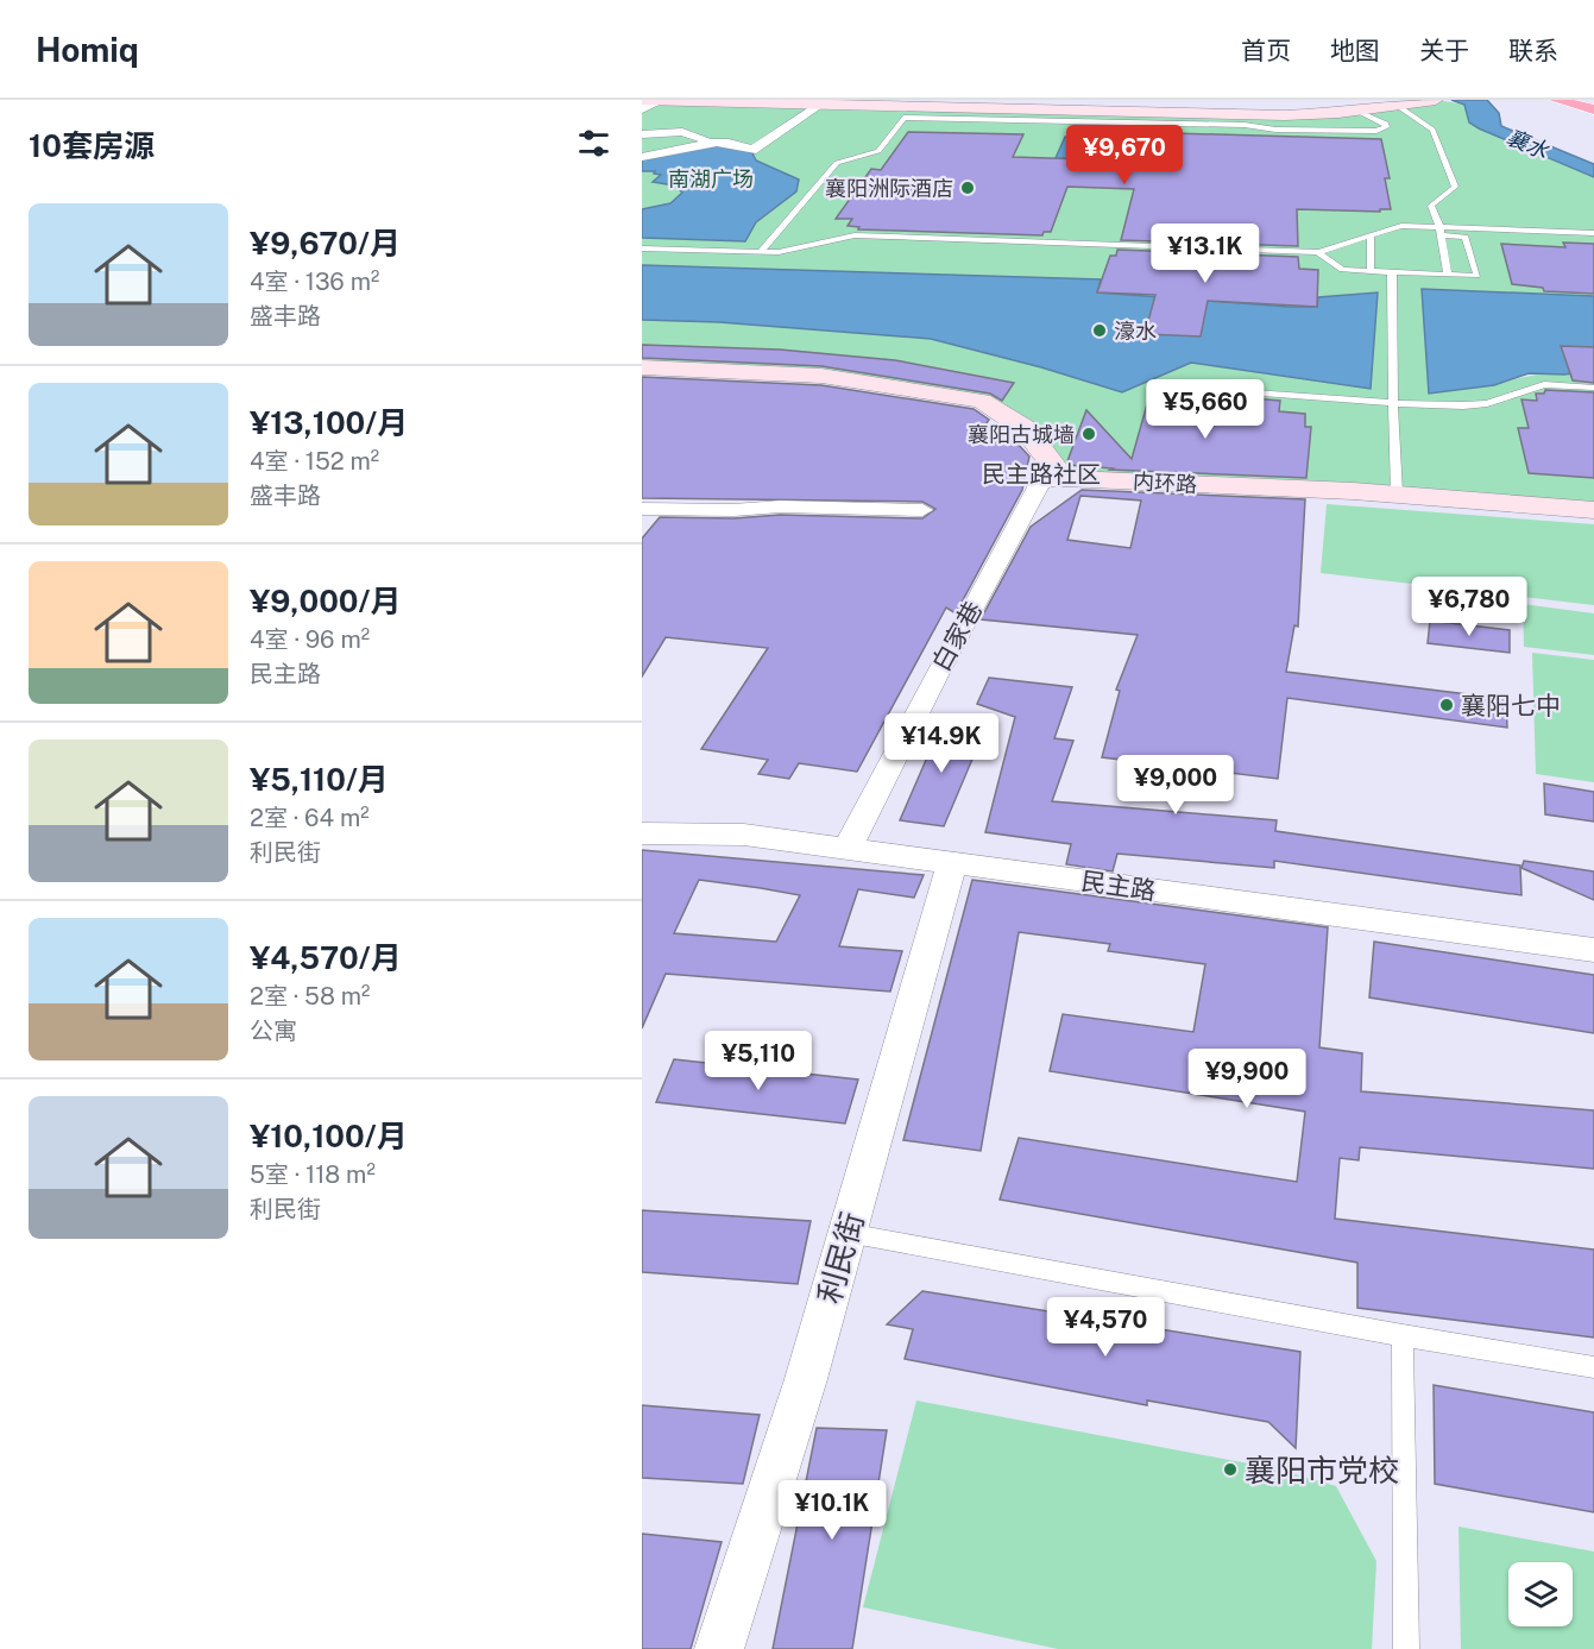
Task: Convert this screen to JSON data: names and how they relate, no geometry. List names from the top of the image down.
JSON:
{
  "streets": {
    "street": [
      "内环路",
      "白家巷",
      "民主路",
      "利民街"
    ]
  },
  "crossings": [
    ["内环路", "白家巷"],
    ["白家巷", "民主路"],
    ["民主路", "利民街"]
  ],
  "districts": ["民主路社区"],
  "water": ["襄水"],
  "parks": ["南湖广场"],
  "places": [
    "襄阳洲际酒店",
    "濠水",
    "襄阳古城墙",
    "襄阳七中",
    "襄阳市党校"
  ],
  "page": {
    "header": "Homiq",
    "nav": [
      "首页",
      "地图",
      "关于",
      "联系"
    ],
    "heading": "10套房源",
    "price": [
      "¥9,670",
      "¥13.1K",
      "¥5,660",
      "¥6,780",
      "¥14.9K",
      "¥9,000",
      "¥5,110",
      "¥9,900",
      "¥4,570",
      "¥10.1K"
    ],
    "list": [
      {
        "name": "¥9,670/月",
        "note": "4室 · 136 m² · 盛丰路"
      },
      {
        "name": "¥13,100/月",
        "note": "4室 · 152 m² · 盛丰路"
      },
      {
        "name": "¥9,000/月",
        "note": "4室 · 96 m² · 民主路"
      },
      {
        "name": "¥5,110/月",
        "note": "2室 · 64 m² · 利民街"
      },
      {
        "name": "¥4,570/月",
        "note": "2室 · 58 m² · 公寓"
      },
      {
        "name": "¥10,100/月",
        "note": "5室 · 118 m² · 利民街"
      }
    ]
  }
}
